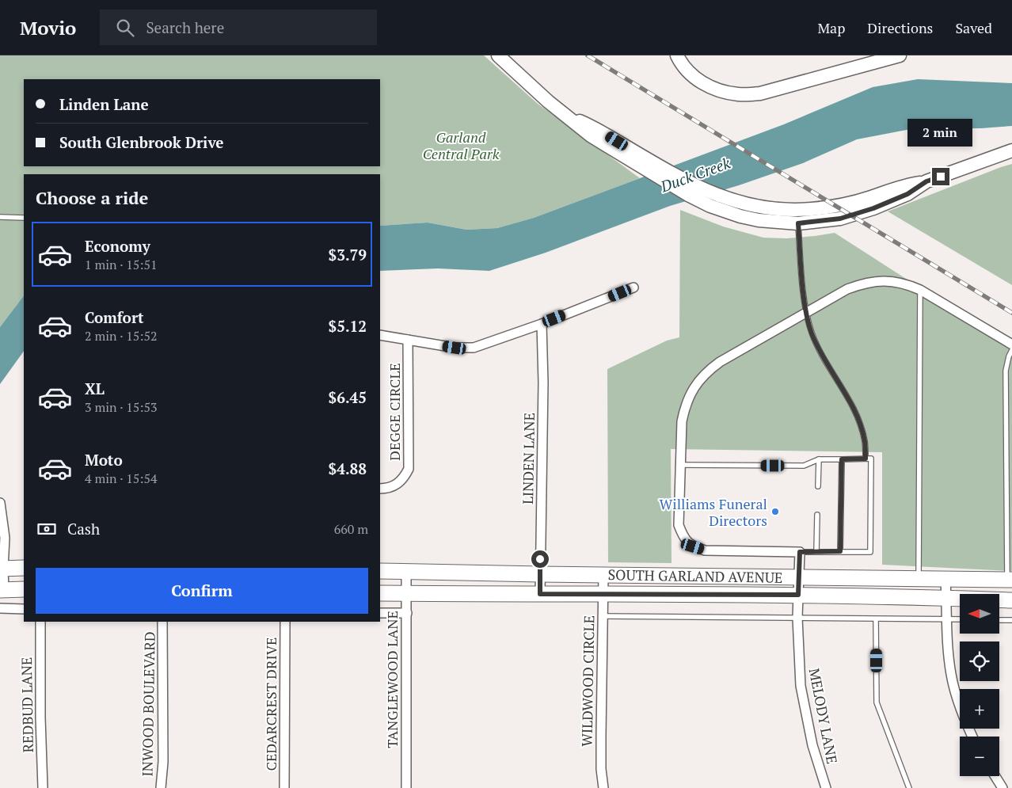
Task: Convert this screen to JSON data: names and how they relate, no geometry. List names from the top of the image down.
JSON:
{
  "streets": {
    "main road": ["SOUTH GARLAND AVENUE"],
    "street": [
      "DEGGE CIRCLE",
      "LINDEN LANE",
      "TANGLEWOOD LANE",
      "WILDWOOD CIRCLE",
      "INWOOD BOULEVARD",
      "CEDARCREST DRIVE",
      "REDBUD LANE",
      "MELODY LANE"
    ]
  },
  "crossings": [
    ["LINDEN LANE", "SOUTH GARLAND AVENUE"],
    ["SOUTH GARLAND AVENUE", "TANGLEWOOD LANE"],
    ["SOUTH GARLAND AVENUE", "WILDWOOD CIRCLE"],
    ["SOUTH GARLAND AVENUE", "MELODY LANE"]
  ],
  "water": ["Duck Creek"],
  "parks": ["Garland Central Park"],
  "places": ["Williams Funeral Directors"],
  "north": "left",
  "page": {
    "header": "Movio",
    "search": "Search here",
    "nav": ["Map", "Directions", "Saved"],
    "banner": ["Linden Lane", "South Glenbrook Drive"],
    "bubble": "2 min",
    "heading": "Choose a ride",
    "list": [
      {
        "name": "Economy",
        "note": "1 min · 15:51",
        "value": "$3.79"
      },
      {
        "name": "Comfort",
        "note": "2 min · 15:52",
        "value": "$5.12"
      },
      {
        "name": "XL",
        "note": "3 min · 15:53",
        "value": "$6.45"
      },
      {
        "name": "Moto",
        "note": "4 min · 15:54",
        "value": "$4.88"
      }
    ],
    "pay": ["Cash", "660 m"],
    "buttons": "Confirm",
    "map_buttons": ["+", "−"]
  }
}
